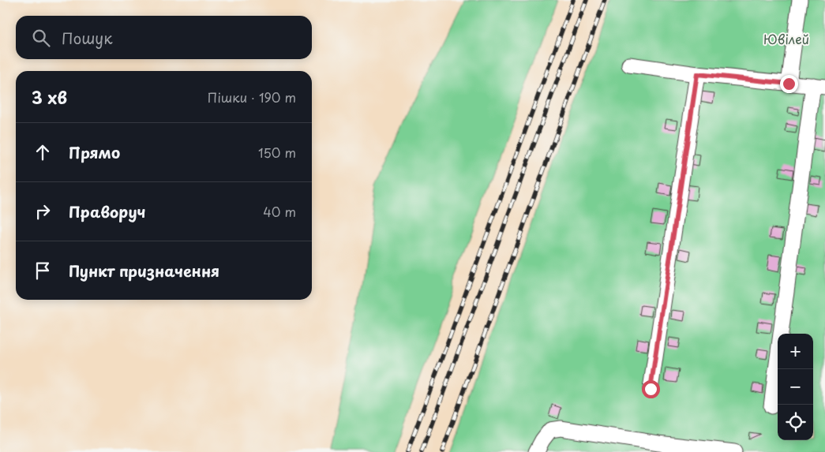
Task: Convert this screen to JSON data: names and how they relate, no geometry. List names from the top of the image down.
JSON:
{
  "parks": ["Ювілей"],
  "page": {
    "search": "Пошук",
    "heading": ["3 хв", "Пішки · 190 m"],
    "list": [
      ["Прямо", "150 m"],
      ["Праворуч", "40 m"],
      "Пункт призначення"
    ],
    "map_buttons": ["+", "−"]
  }
}
